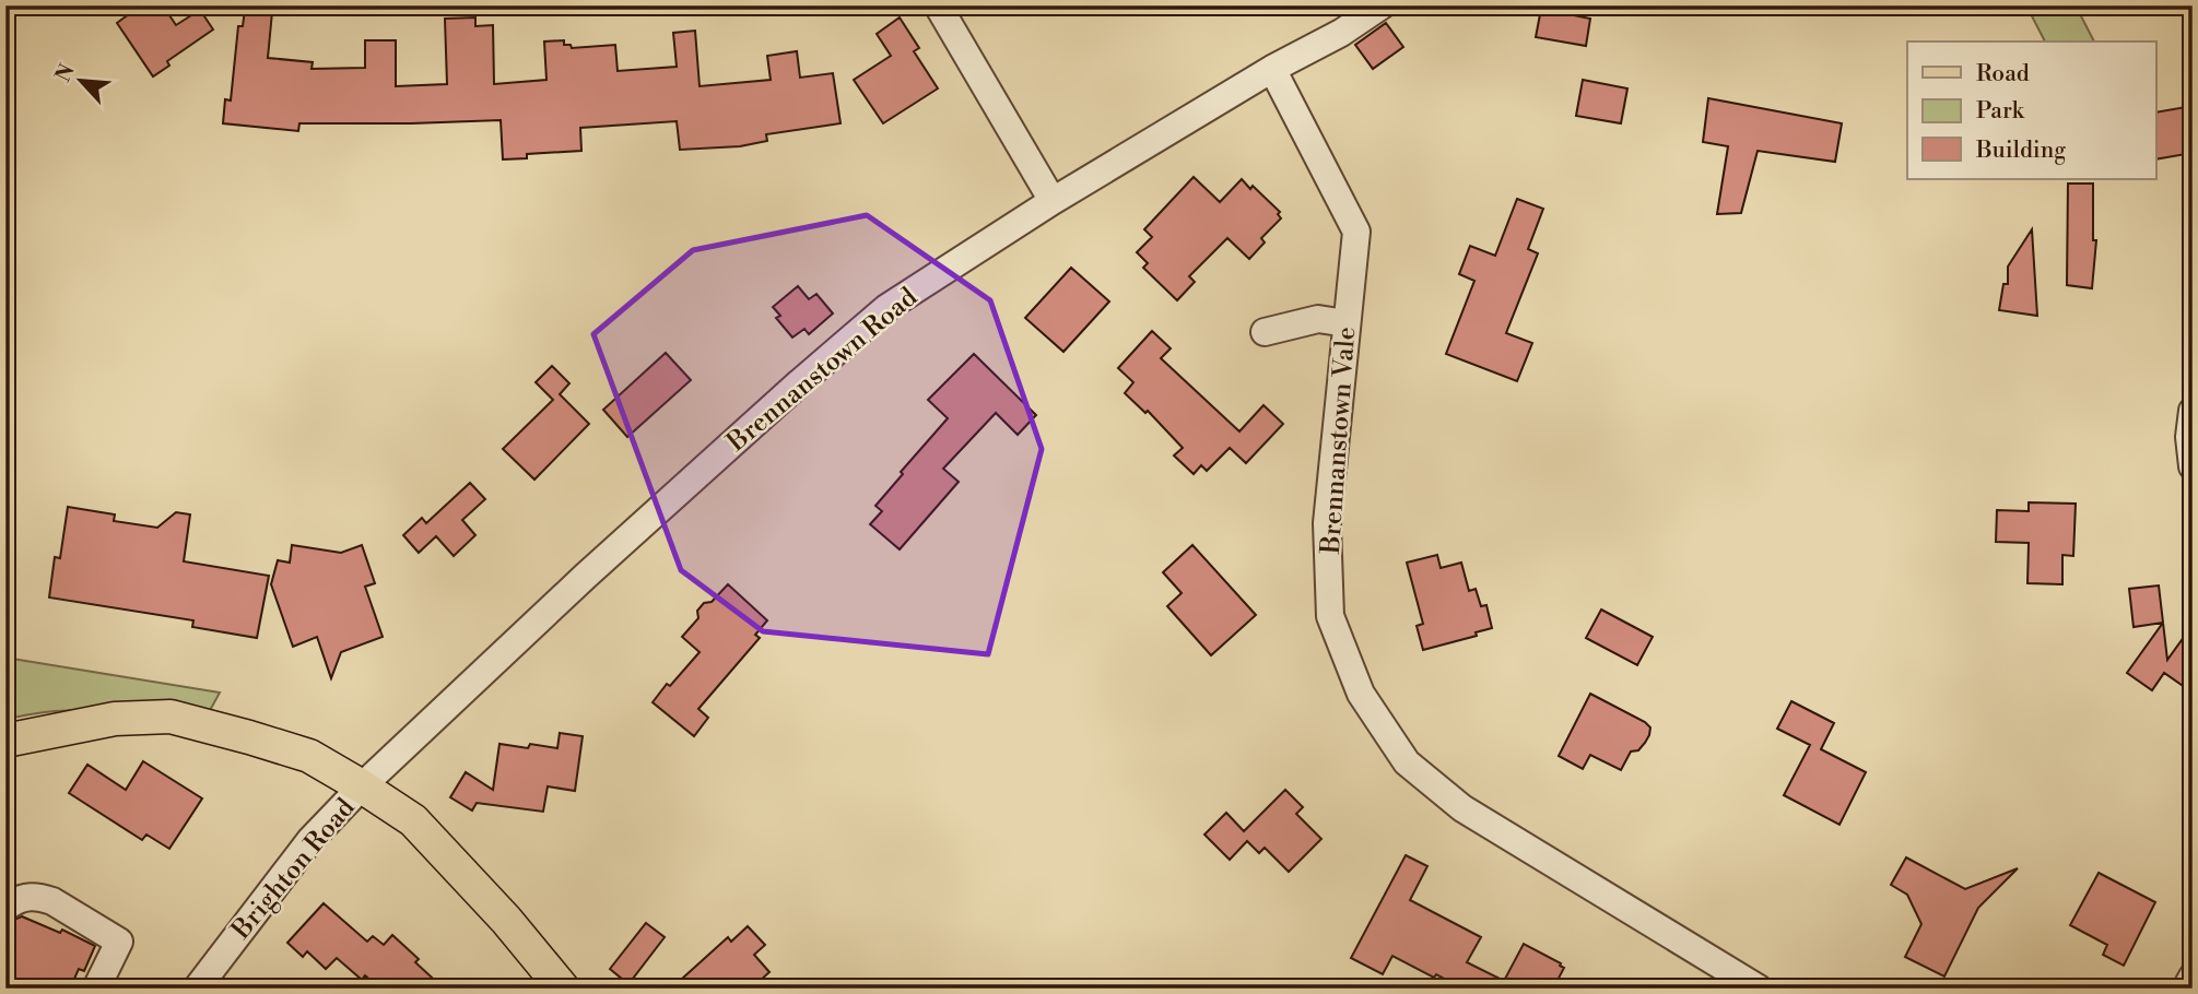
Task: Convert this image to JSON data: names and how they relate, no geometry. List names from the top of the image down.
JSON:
{
  "streets": {
    "street": ["Brennanstown Road", "Brennanstown Vale", "Brighton Road"]
  },
  "crossings": [
    ["Brennanstown Road", "Brennanstown Vale"],
    ["Brennanstown Road", "Brighton Road"]
  ],
  "legend": ["Road", "Park", "Building"],
  "north": "top left"
}
